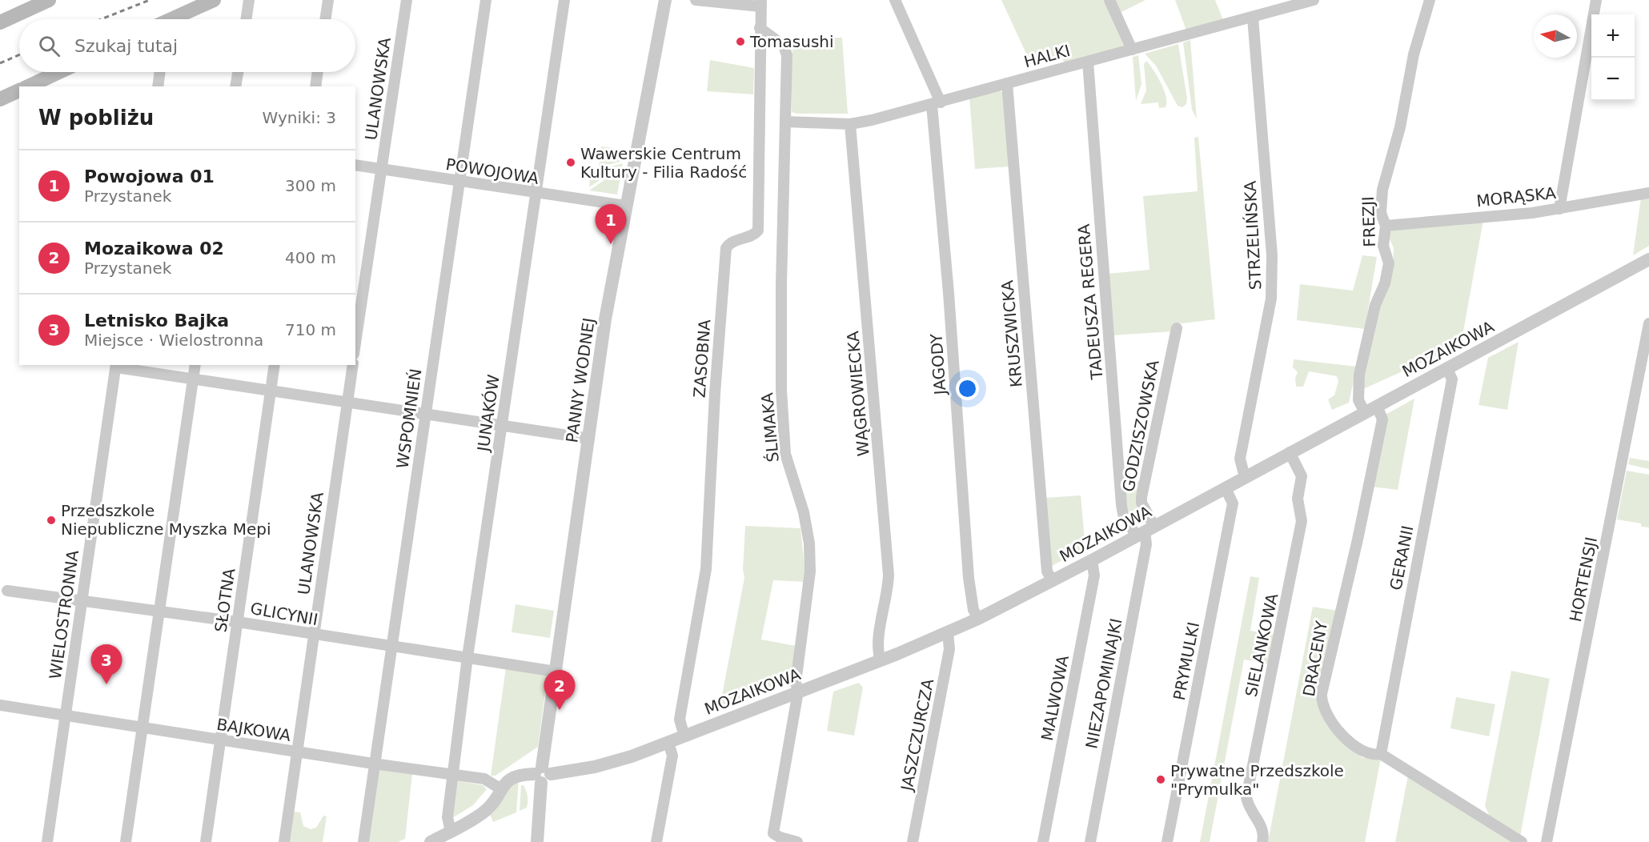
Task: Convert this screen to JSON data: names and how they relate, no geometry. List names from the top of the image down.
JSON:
{
  "streets": {
    "street": [
      "HALKI",
      "ULANOWSKA",
      "POWOJOWA",
      "MORĄSKA",
      "FREZJI",
      "STRZELIŃSKA",
      "TADEUSZA REGERA",
      "KRUSZWICKA",
      "MOZAIKOWA",
      "ZASOBNA",
      "JAGODY",
      "PANNY WODNEJ",
      "WĄGROWIECKA",
      "JUNAKÓW",
      "WSPOMNIEŃ",
      "GODZISZOWSKA",
      "ŚLIMAKA",
      "GERANII",
      "HORTENSJI",
      "SŁOTNA",
      "GLICYNII",
      "WIELOSTRONNA",
      "SIELANKOWA",
      "DRACENY",
      "PRYMULKI",
      "NIEZAPOMINAJKI",
      "MALWOWA",
      "BAJKOWA",
      "JASZCZURCZA"
    ]
  },
  "crossings": [
    ["HALKI", "STRZELIŃSKA"],
    ["HALKI", "TADEUSZA REGERA"],
    ["HALKI", "KRUSZWICKA"],
    ["HALKI", "JAGODY"],
    ["HALKI", "WĄGROWIECKA"],
    ["HALKI", "ŚLIMAKA"],
    ["ULANOWSKA", "POWOJOWA"],
    ["ULANOWSKA", "GLICYNII"],
    ["ULANOWSKA", "BAJKOWA"],
    ["POWOJOWA", "PANNY WODNEJ"],
    ["POWOJOWA", "JUNAKÓW"],
    ["POWOJOWA", "WSPOMNIEŃ"],
    ["MORĄSKA", "FREZJI"],
    ["FREZJI", "MOZAIKOWA"],
    ["STRZELIŃSKA", "MOZAIKOWA"],
    ["TADEUSZA REGERA", "MOZAIKOWA"],
    ["TADEUSZA REGERA", "GODZISZOWSKA"],
    ["TADEUSZA REGERA", "NIEZAPOMINAJKI"],
    ["KRUSZWICKA", "MOZAIKOWA"],
    ["MOZAIKOWA", "ZASOBNA"],
    ["MOZAIKOWA", "JAGODY"],
    ["MOZAIKOWA", "PANNY WODNEJ"],
    ["MOZAIKOWA", "WĄGROWIECKA"],
    ["MOZAIKOWA", "JUNAKÓW"],
    ["MOZAIKOWA", "GODZISZOWSKA"],
    ["MOZAIKOWA", "ŚLIMAKA"],
    ["MOZAIKOWA", "GERANII"],
    ["MOZAIKOWA", "SIELANKOWA"],
    ["MOZAIKOWA", "DRACENY"],
    ["MOZAIKOWA", "PRYMULKI"],
    ["MOZAIKOWA", "NIEZAPOMINAJKI"],
    ["MOZAIKOWA", "MALWOWA"],
    ["MOZAIKOWA", "BAJKOWA"],
    ["MOZAIKOWA", "JASZCZURCZA"],
    ["ZASOBNA", "ŚLIMAKA"],
    ["PANNY WODNEJ", "GLICYNII"],
    ["JUNAKÓW", "GLICYNII"],
    ["JUNAKÓW", "BAJKOWA"],
    ["WSPOMNIEŃ", "GLICYNII"],
    ["WSPOMNIEŃ", "BAJKOWA"],
    ["GODZISZOWSKA", "NIEZAPOMINAJKI"],
    ["GERANII", "DRACENY"],
    ["SŁOTNA", "GLICYNII"],
    ["SŁOTNA", "BAJKOWA"],
    ["GLICYNII", "WIELOSTRONNA"],
    ["WIELOSTRONNA", "BAJKOWA"]
  ],
  "places": [
    "Tomasushi",
    "Wawerskie Centrum Kultury - Filia Radość",
    "Przedszkole Niepubliczne Myszka Mepi",
    "Prywatne Przedszkole \"Prymulka\""
  ],
  "north": "left",
  "page": {
    "map_buttons": ["+", "−"],
    "search": "Szukaj tutaj",
    "heading": ["W pobliżu", "Wyniki: 3"],
    "list": [
      {
        "mark": "1",
        "name": "Powojowa 01",
        "note": "Przystanek",
        "value": "300 m"
      },
      {
        "mark": "2",
        "name": "Mozaikowa 02",
        "note": "Przystanek",
        "value": "400 m"
      },
      {
        "mark": "3",
        "name": "Letnisko Bajka",
        "note": "Miejsce · Wielostronna",
        "value": "710 m"
      }
    ],
    "pins": ["1", "3", "2"]
  }
}
